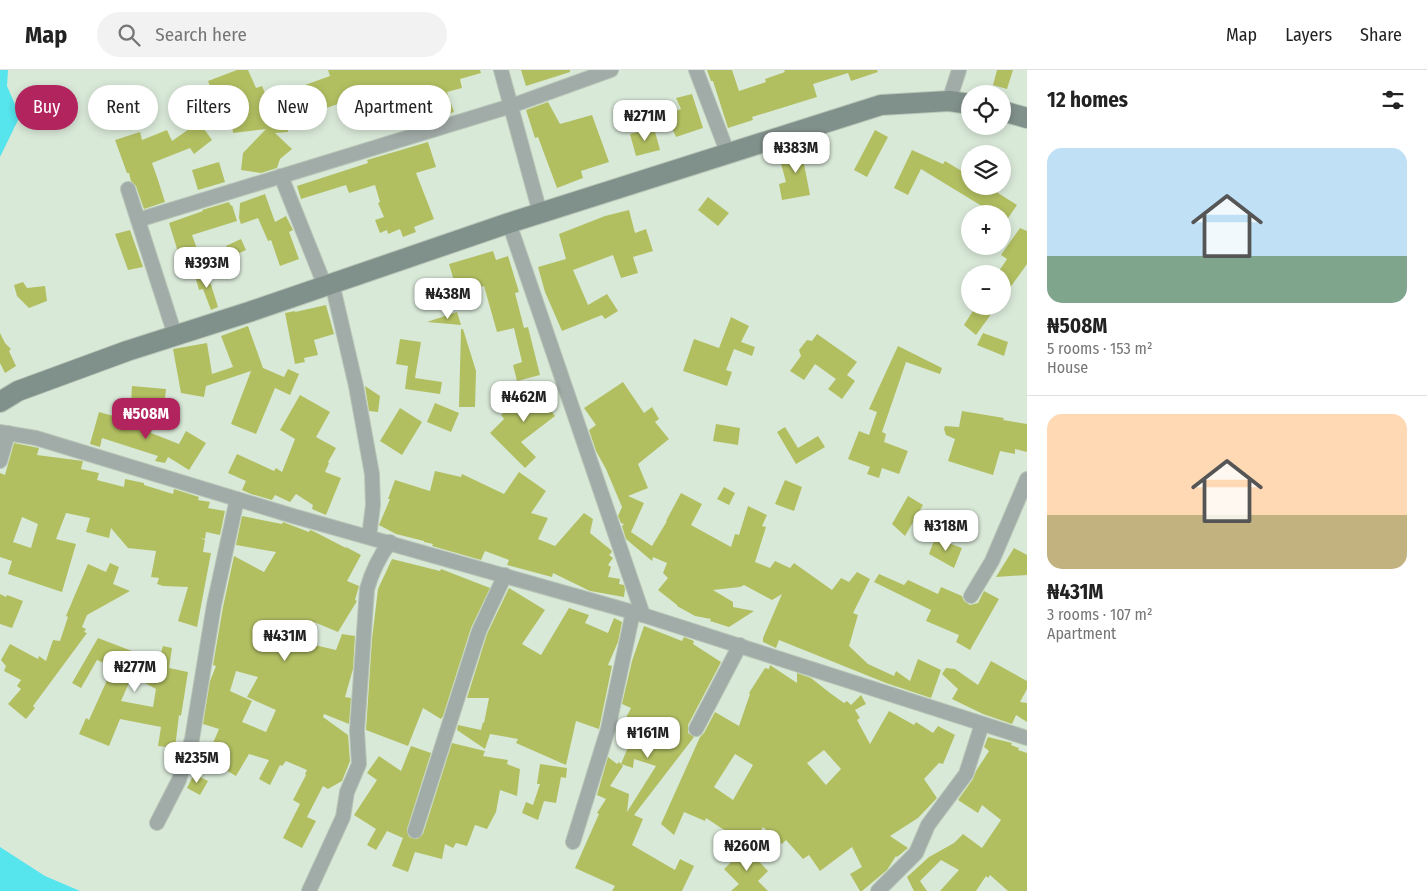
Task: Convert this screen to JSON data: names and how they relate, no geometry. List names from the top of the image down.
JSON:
{
  "page": {
    "header": "Map",
    "search": "Search here",
    "nav": ["Map", "Layers", "Share"],
    "heading": "12 homes",
    "map_buttons": ["+", "−"],
    "chip": [
      "Buy",
      "Rent",
      "Filters",
      "New",
      "Apartment"
    ],
    "price": [
      "₦271M",
      "₦383M",
      "₦393M",
      "₦438M",
      "₦462M",
      "₦508M",
      "₦318M",
      "₦431M",
      "₦277M",
      "₦161M",
      "₦235M",
      "₦260M"
    ],
    "list": [
      {
        "name": "₦508M",
        "note": "5 rooms · 153 m² · House"
      },
      {
        "name": "₦431M",
        "note": "3 rooms · 107 m² · Apartment"
      }
    ]
  }
}
